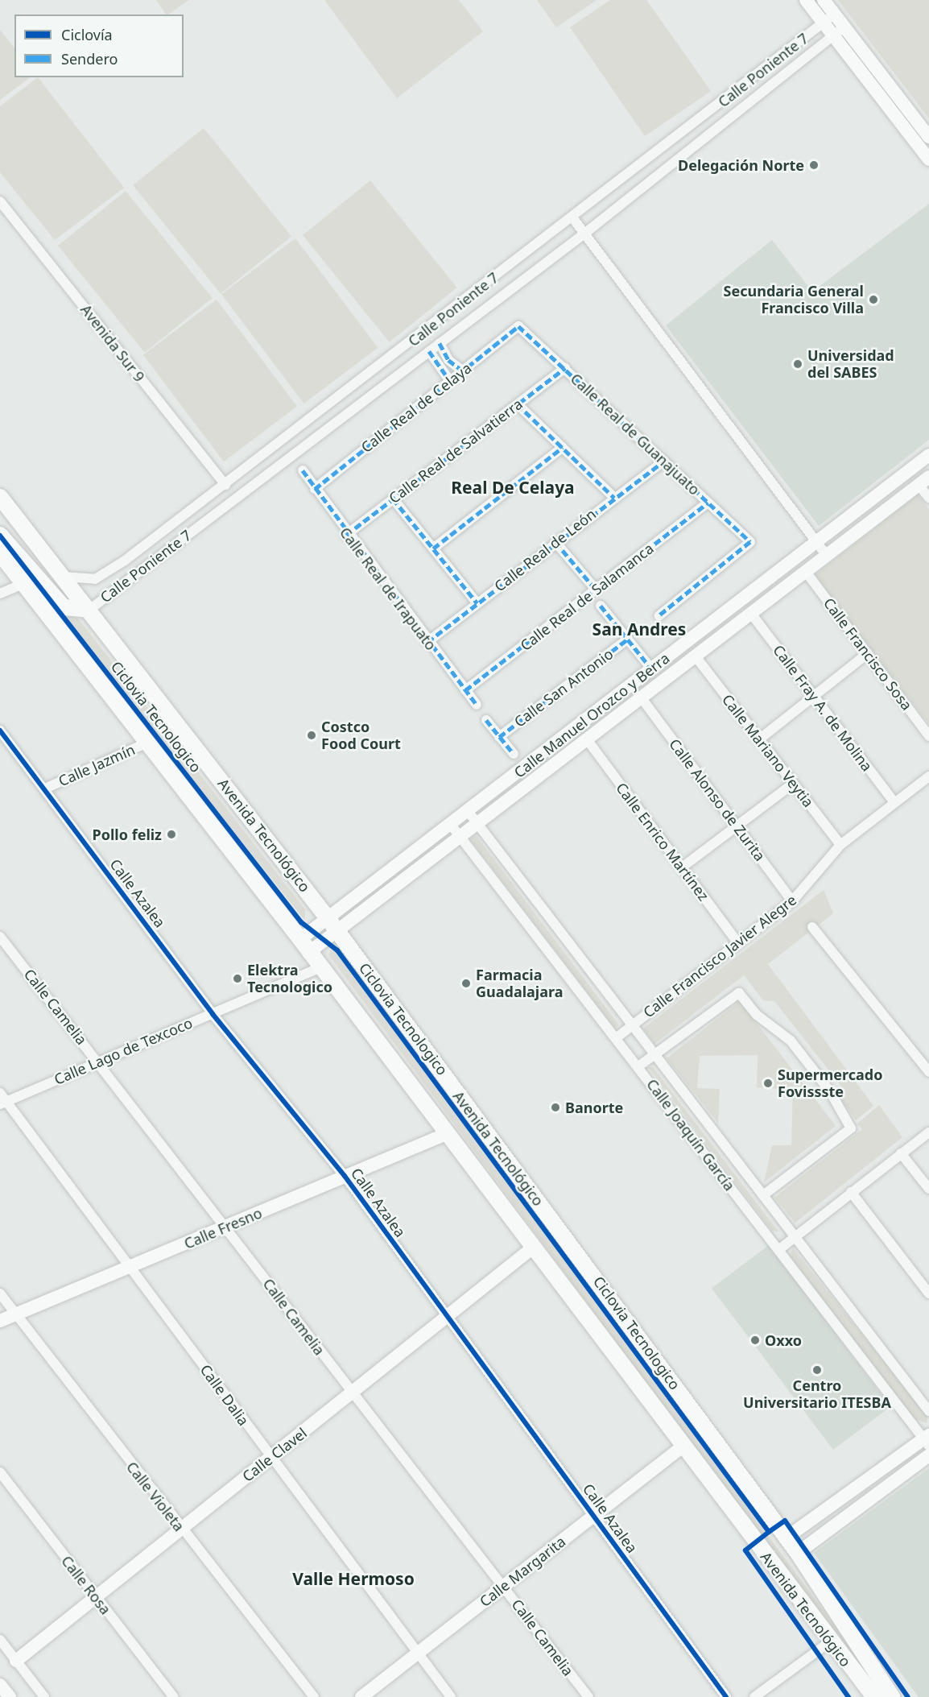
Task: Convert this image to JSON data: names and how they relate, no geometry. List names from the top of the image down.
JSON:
{
  "streets": {
    "main road": ["Avenida Tecnológico"],
    "street": [
      "Calle Poniente 7",
      "Avenida Sur 9",
      "Calle Real de Celaya",
      "Calle Real de Guanajuato",
      "Calle Real de Salvatierra",
      "Calle Real de León",
      "Calle Real de Irapuato",
      "Calle Real de Salamanca",
      "Calle Francisco Sosa",
      "Calle San Antonio",
      "Calle Fray A. de Molina",
      "Calle Manuel Orozco y Berra",
      "Calle Mariano Veytia",
      "Calle Jazmín",
      "Calle Alonso de Zurita",
      "Calle Enrico Martínez",
      "Calle Azalea",
      "Calle Francisco Javier Alegre",
      "Calle Camelia",
      "Calle Lago de Texcoco",
      "Calle Joaquín García",
      "Calle Fresno",
      "Calle Dalia",
      "Calle Clavel",
      "Calle Violeta",
      "Calle Margarita",
      "Calle Rosa"
    ],
    "cycle path": ["Ciclovia Tecnologico"]
  },
  "crossings": [
    ["Calle Poniente 7", "Avenida Sur 9"],
    ["Calle Poniente 7", "Avenida Tecnológico"],
    ["Calle Real de Celaya", "Calle Real de Guanajuato"],
    ["Calle Real de Celaya", "Calle Real de Irapuato"],
    ["Calle Real de Guanajuato", "Calle Real de Salvatierra"],
    ["Calle Real de Guanajuato", "Calle Real de León"],
    ["Calle Real de Guanajuato", "Calle Real de Salamanca"],
    ["Calle Real de Salvatierra", "Calle Real de Irapuato"],
    ["Calle Real de León", "Calle Real de Irapuato"],
    ["Calle Real de Irapuato", "Calle Real de Salamanca"],
    ["Calle Francisco Sosa", "Calle Manuel Orozco y Berra"],
    ["Calle Fray A. de Molina", "Calle Manuel Orozco y Berra"],
    ["Calle Fray A. de Molina", "Calle Francisco Javier Alegre"],
    ["Calle Manuel Orozco y Berra", "Calle Mariano Veytia"],
    ["Calle Manuel Orozco y Berra", "Calle Alonso de Zurita"],
    ["Calle Manuel Orozco y Berra", "Avenida Tecnológico"],
    ["Calle Manuel Orozco y Berra", "Calle Enrico Martínez"],
    ["Calle Manuel Orozco y Berra", "Calle Joaquín García"],
    ["Calle Mariano Veytia", "Calle Francisco Javier Alegre"],
    ["Calle Jazmín", "Avenida Tecnológico"],
    ["Calle Jazmín", "Calle Azalea"],
    ["Calle Alonso de Zurita", "Calle Francisco Javier Alegre"],
    ["Avenida Tecnológico", "Calle Lago de Texcoco"],
    ["Avenida Tecnológico", "Calle Fresno"],
    ["Avenida Tecnológico", "Calle Clavel"],
    ["Avenida Tecnológico", "Calle Margarita"],
    ["Calle Enrico Martínez", "Calle Francisco Javier Alegre"],
    ["Calle Azalea", "Calle Lago de Texcoco"],
    ["Calle Azalea", "Calle Fresno"],
    ["Calle Azalea", "Calle Clavel"],
    ["Calle Azalea", "Calle Margarita"],
    ["Calle Francisco Javier Alegre", "Calle Joaquín García"],
    ["Calle Camelia", "Calle Lago de Texcoco"],
    ["Calle Camelia", "Calle Fresno"],
    ["Calle Camelia", "Calle Clavel"],
    ["Calle Camelia", "Calle Margarita"],
    ["Calle Lago de Texcoco", "Calle Dalia"],
    ["Calle Fresno", "Calle Dalia"],
    ["Calle Fresno", "Calle Violeta"],
    ["Calle Dalia", "Calle Clavel"],
    ["Calle Dalia", "Calle Margarita"],
    ["Calle Clavel", "Calle Violeta"],
    ["Calle Clavel", "Calle Rosa"]
  ],
  "districts": ["Real De Celaya", "San Andres", "Valle Hermoso"],
  "places": [
    "Delegación Norte",
    "Secundaria General Francisco Villa",
    "Universidad del SABES",
    "Costco Food Court",
    "Pollo feliz",
    "Elektra Tecnologico",
    "Farmacia Guadalajara",
    "Supermercado Fovissste",
    "Banorte",
    "Oxxo",
    "Centro Universitario ITESBA"
  ],
  "legend": ["Ciclovía", "Sendero"]
}
